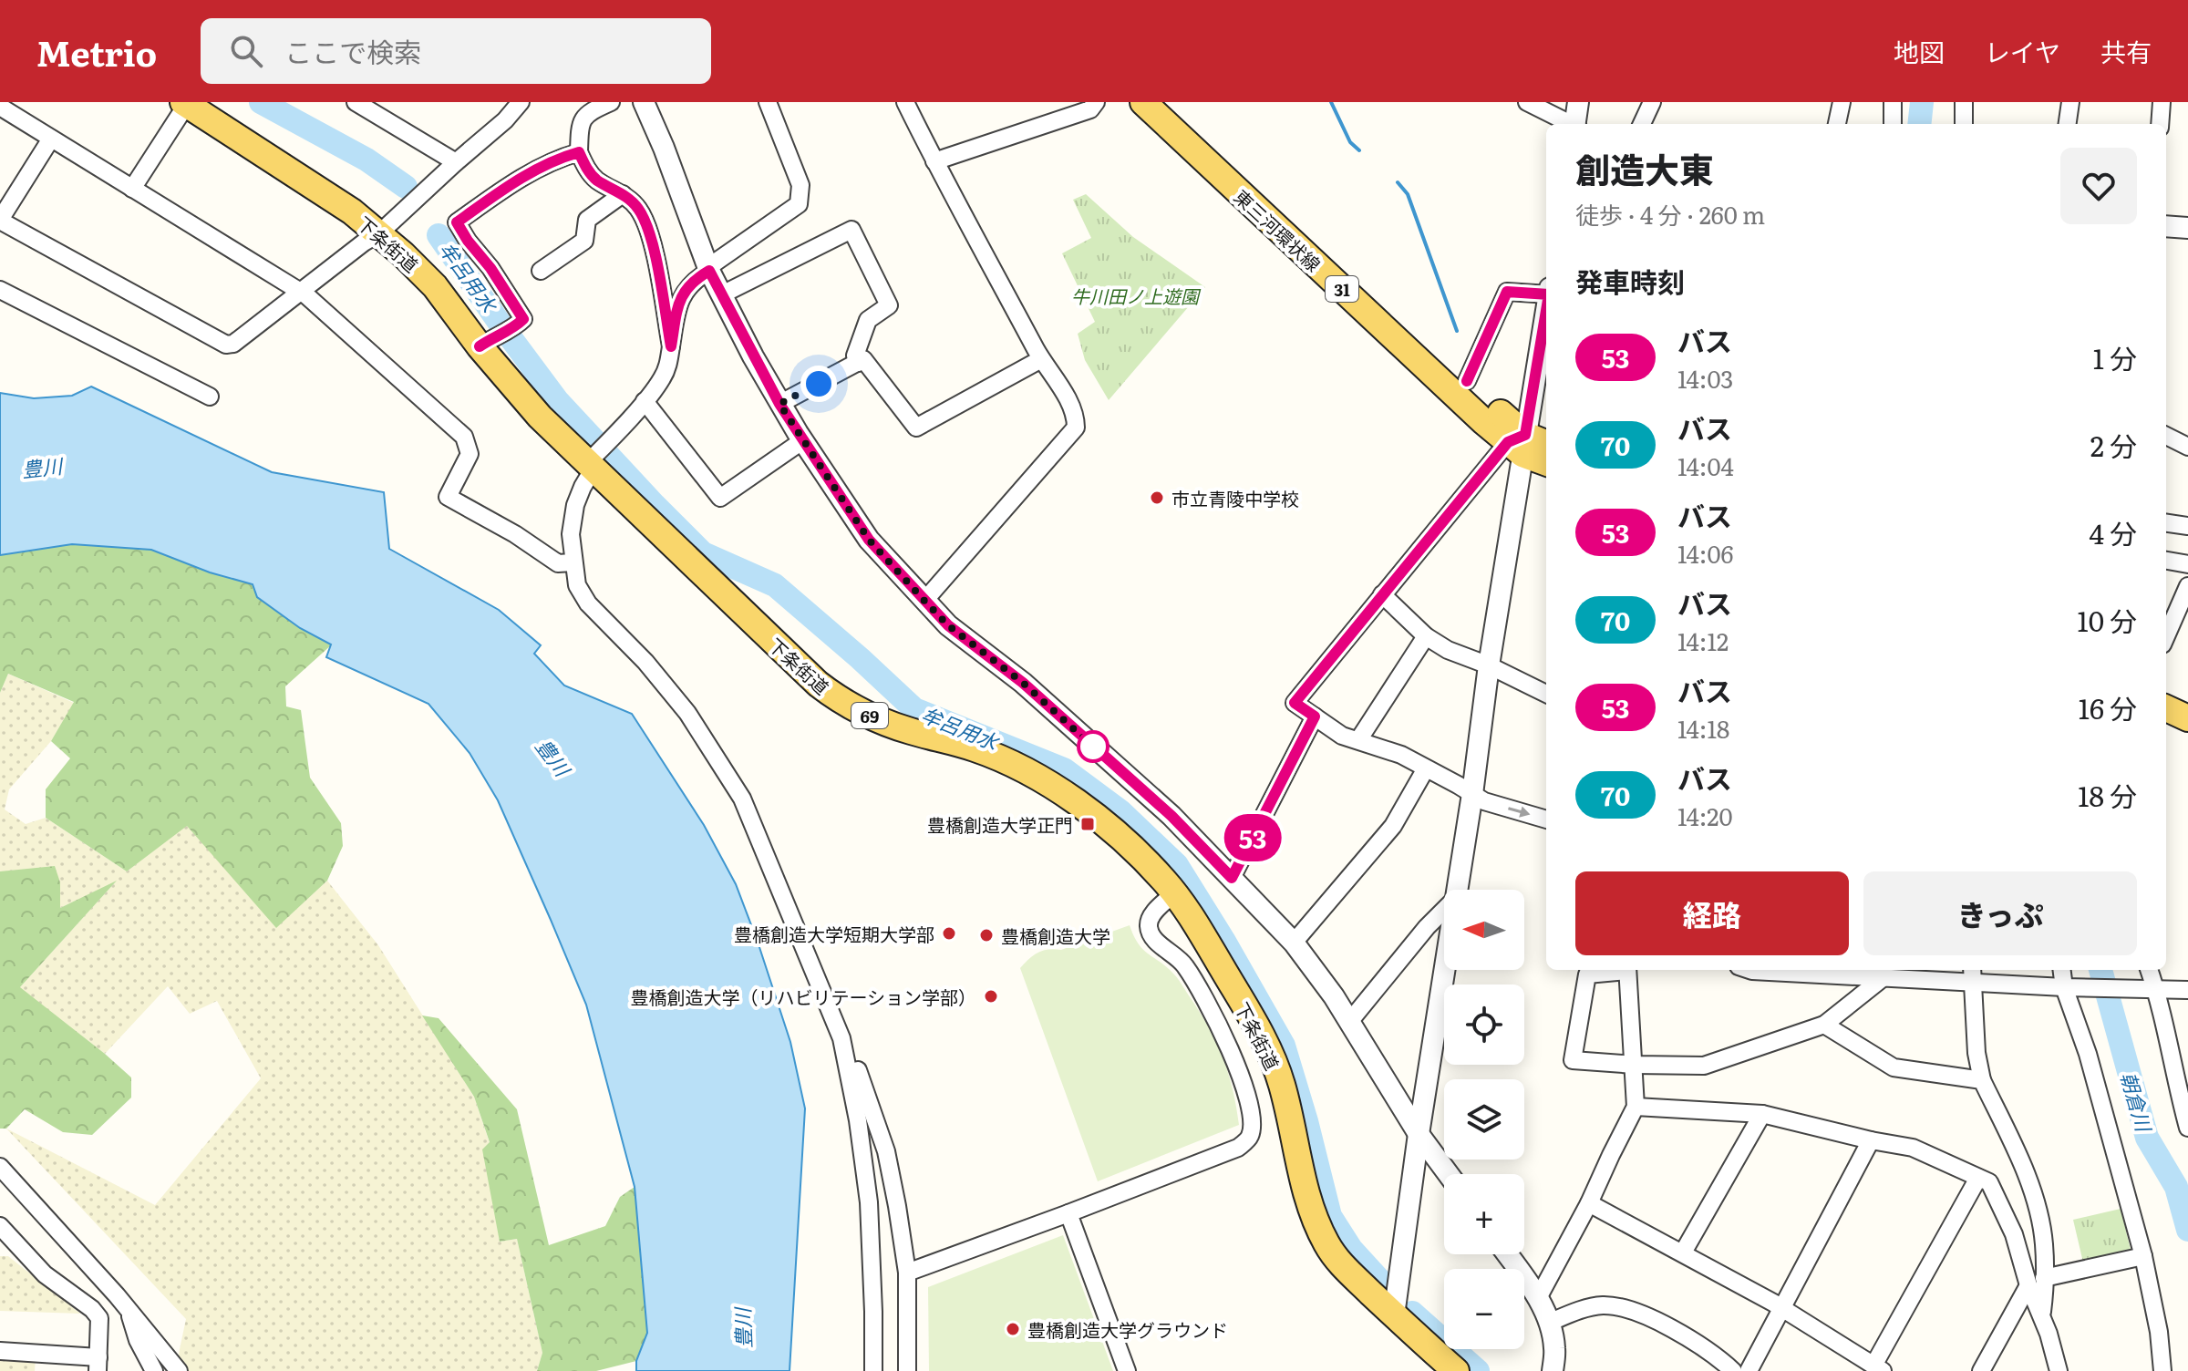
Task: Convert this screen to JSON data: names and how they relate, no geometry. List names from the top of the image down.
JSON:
{
  "streets": {
    "main road": [
      "東三河環状線",
      "下条街道",
      "31",
      "69"
    ]
  },
  "water": ["牟呂用水", "豊川", "朝倉川"],
  "parks": ["牛川田ノ上遊園"],
  "places": {
    "other": [
      "市立青陵中学校",
      "豊橋創造大学短期大学部",
      "豊橋創造大学",
      "豊橋創造大学（リハビリテーション学部）",
      "豊橋創造大学グラウンド"
    ],
    "transit": ["豊橋創造大学正門"]
  },
  "lines": ["bus line 53"],
  "north": "left",
  "page": {
    "header": "Metrio",
    "search": "ここで検索",
    "nav": ["地図", "レイヤ", "共有"],
    "on_map": "53",
    "heading": [
      ["創造大東", "徒歩 · 4 分 · 260 m"],
      "発車時刻"
    ],
    "list": [
      {
        "mark": "53",
        "name": "バス",
        "note": "14:03",
        "value": "1 分"
      },
      {
        "mark": "70",
        "name": "バス",
        "note": "14:04",
        "value": "2 分"
      },
      {
        "mark": "53",
        "name": "バス",
        "note": "14:06",
        "value": "4 分"
      },
      {
        "mark": "70",
        "name": "バス",
        "note": "14:12",
        "value": "10 分"
      },
      {
        "mark": "53",
        "name": "バス",
        "note": "14:18",
        "value": "16 分"
      },
      {
        "mark": "70",
        "name": "バス",
        "note": "14:20",
        "value": "18 分"
      }
    ],
    "buttons": ["経路", "きっぷ"],
    "map_buttons": ["+", "−"]
  }
}
